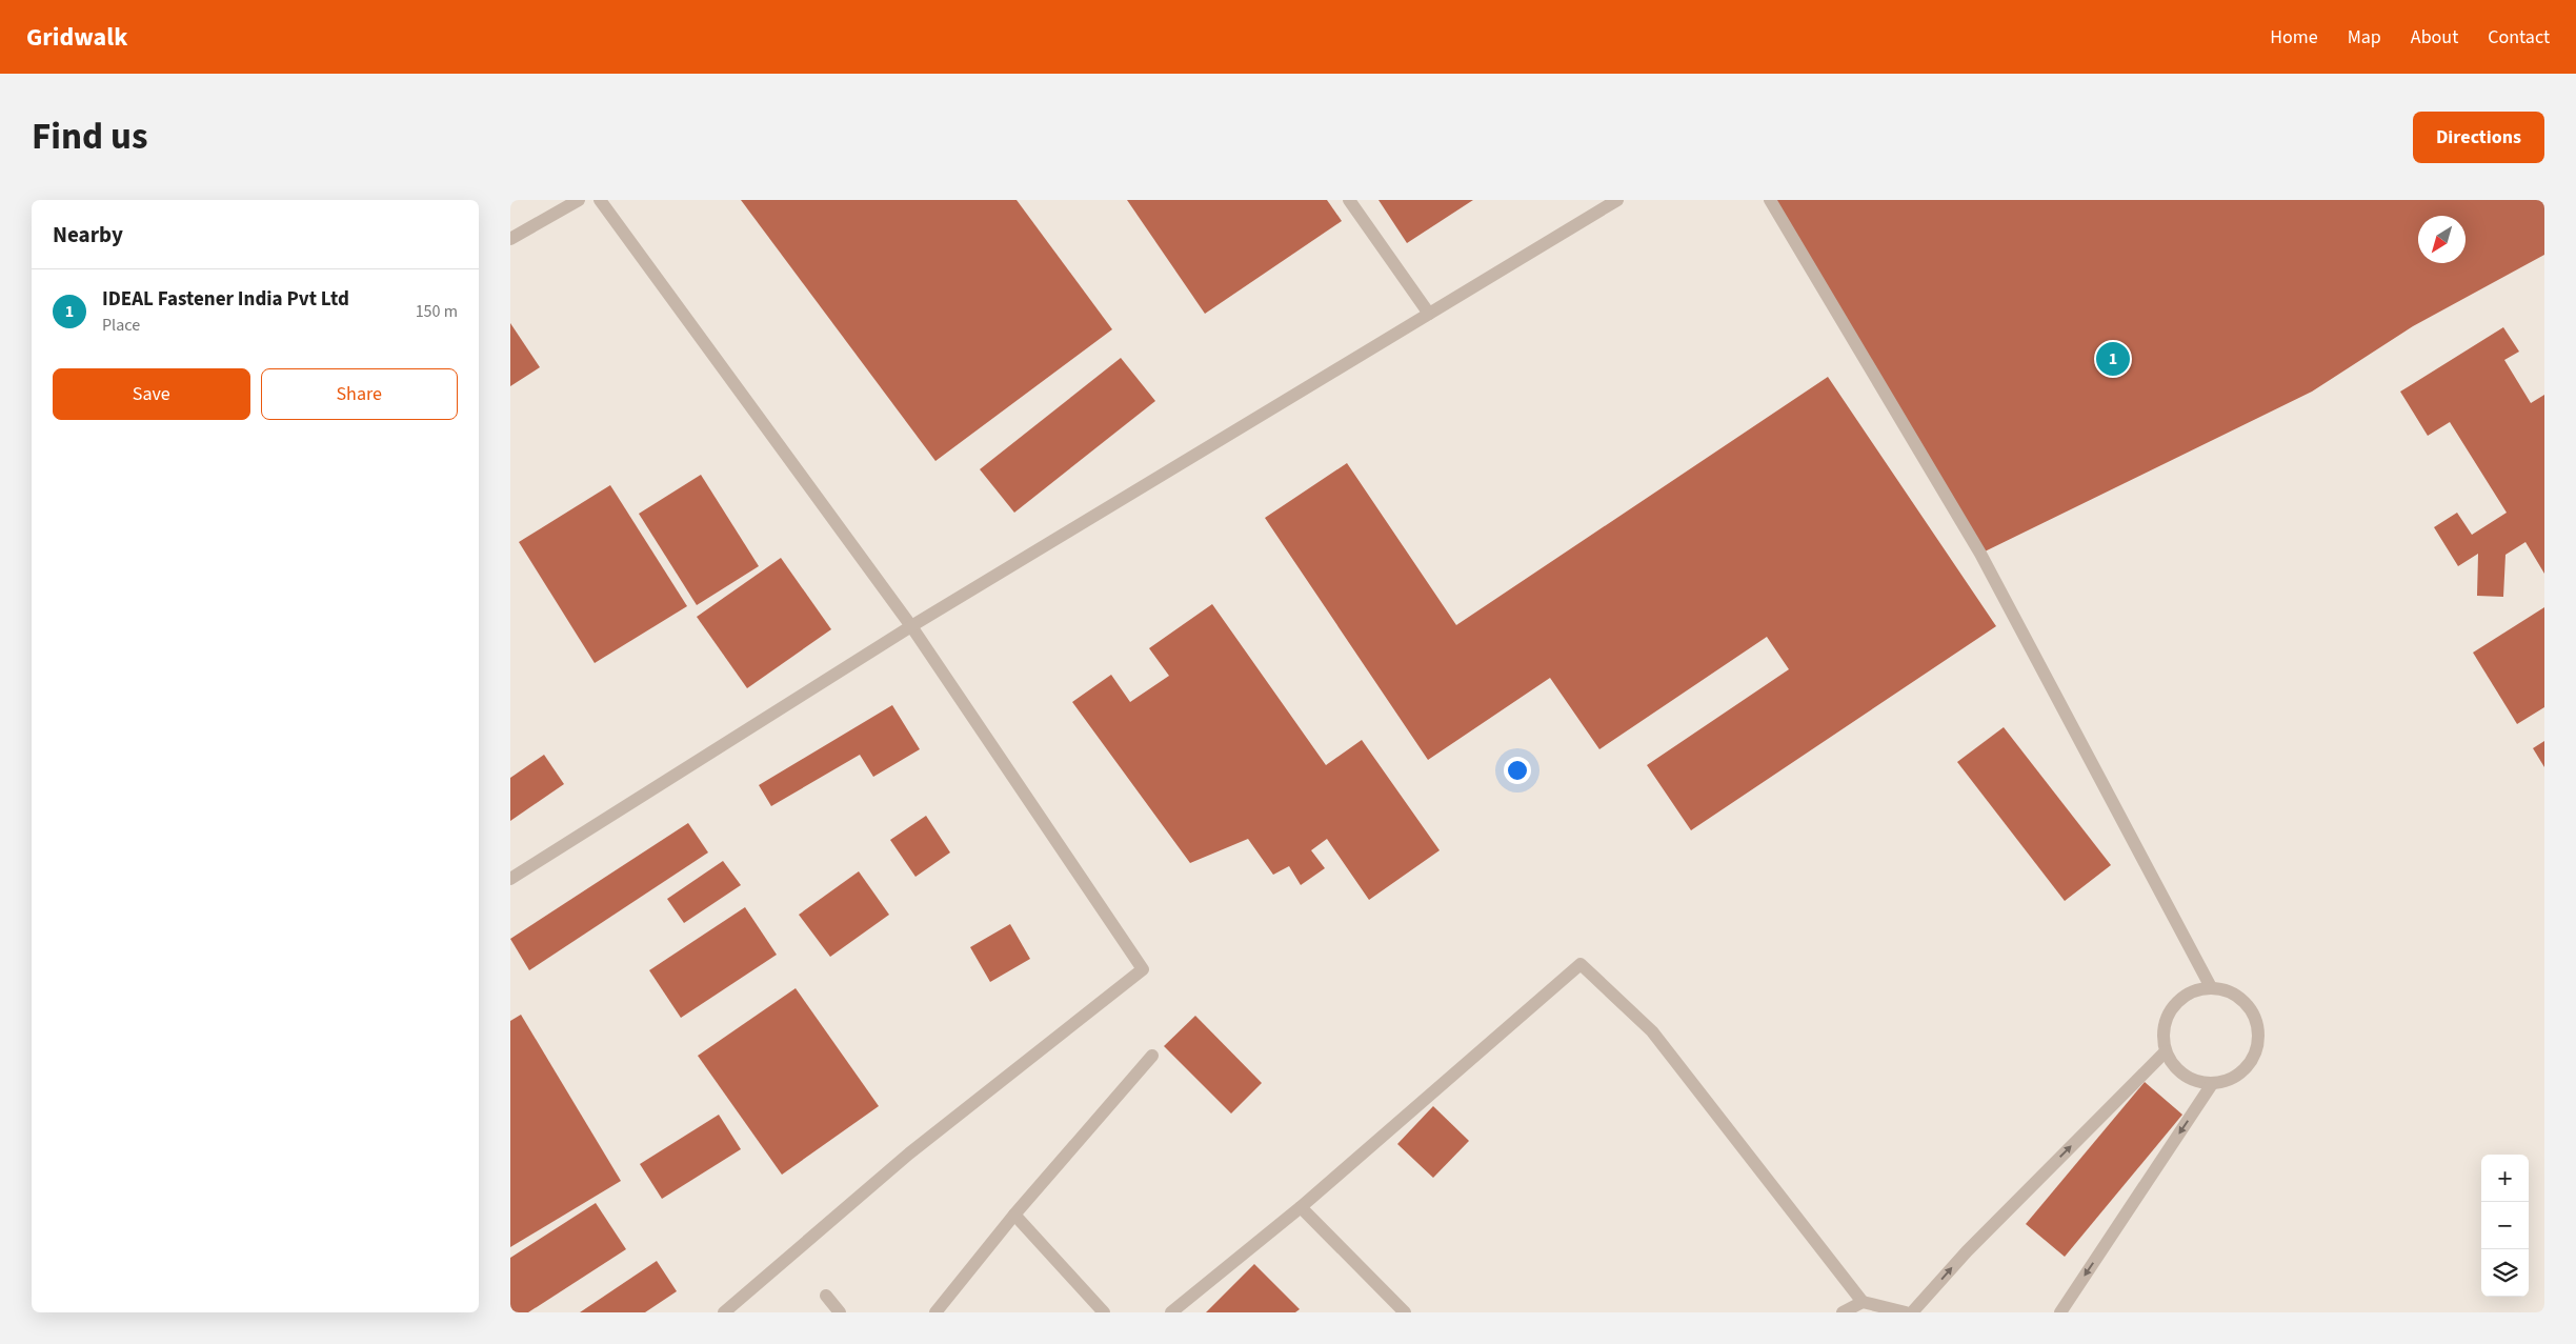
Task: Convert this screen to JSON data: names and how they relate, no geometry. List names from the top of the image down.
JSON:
{
  "north": "bottom left",
  "page": {
    "header": "Gridwalk",
    "nav": [
      "Home",
      "Map",
      "About",
      "Contact"
    ],
    "title": "Find us",
    "buttons": [
      "Directions",
      ["Save", "Share"]
    ],
    "heading": "Nearby",
    "list": [
      {
        "mark": "1",
        "name": "IDEAL Fastener India Pvt Ltd",
        "note": "Place",
        "value": "150 m"
      }
    ],
    "pins": "1",
    "map_buttons": ["+", "−"]
  }
}
